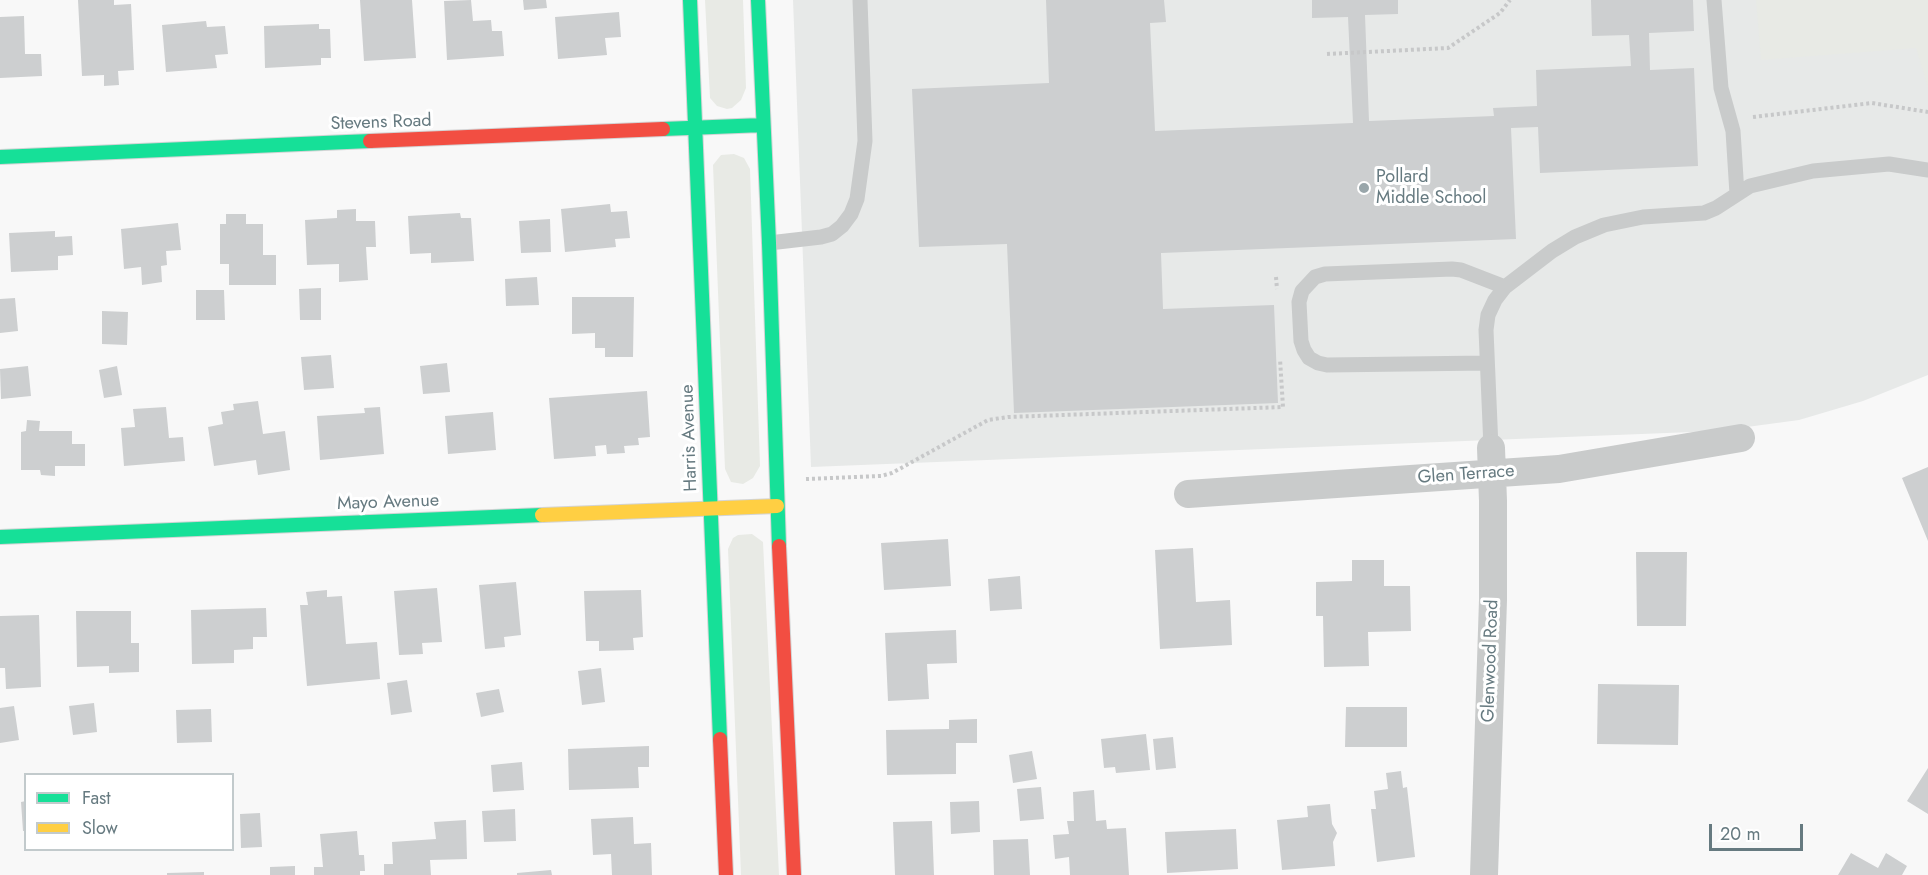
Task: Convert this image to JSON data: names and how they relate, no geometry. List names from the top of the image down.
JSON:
{
  "streets": {
    "street": [
      "Stevens Road",
      "Harris Avenue",
      "Glen Terrace",
      "Mayo Avenue",
      "Glenwood Road"
    ]
  },
  "crossings": [
    ["Stevens Road", "Harris Avenue"],
    ["Harris Avenue", "Mayo Avenue"],
    ["Glen Terrace", "Glenwood Road"]
  ],
  "places": ["Pollard Middle School"],
  "legend": ["Fast", "Slow"],
  "scale_bar": "20 m"
}
